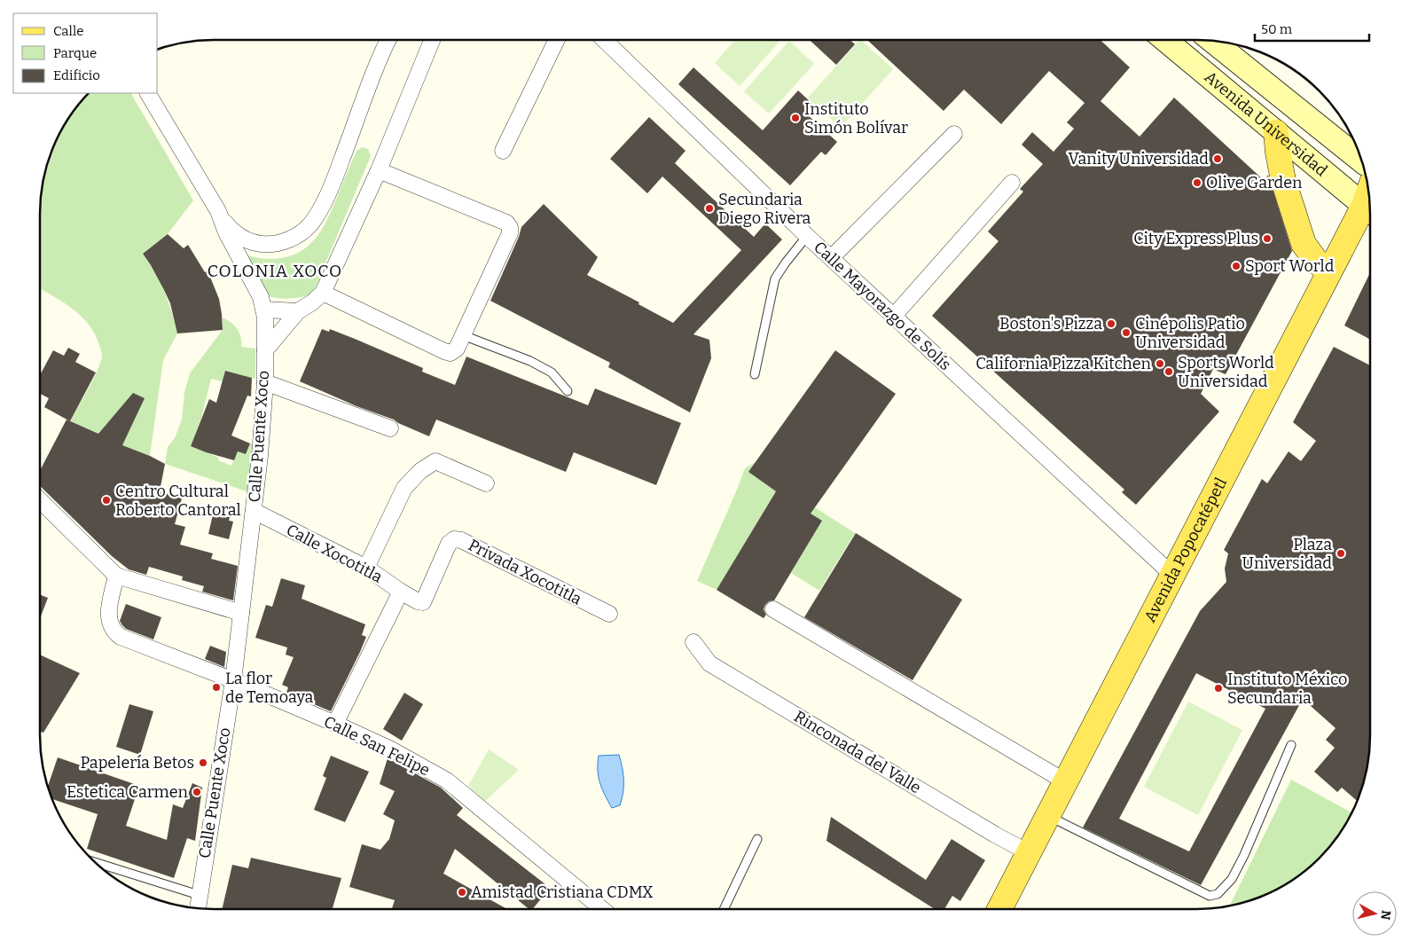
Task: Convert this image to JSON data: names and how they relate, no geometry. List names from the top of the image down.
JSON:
{
  "streets": {
    "main road": ["Avenida Universidad", "Avenida Popocatépetl"],
    "street": [
      "Calle Mayorazgo de Solís",
      "Calle Puente Xoco",
      "Calle Xocotitla",
      "Privada Xocotitla",
      "Calle San Felipe",
      "Rinconada del Valle"
    ]
  },
  "crossings": [
    ["Calle Mayorazgo de Solís", "Avenida Popocatépetl"],
    ["Calle Puente Xoco", "Calle Xocotitla"],
    ["Calle Puente Xoco", "Calle San Felipe"],
    ["Avenida Popocatépetl", "Rinconada del Valle"],
    ["Calle Xocotitla", "Privada Xocotitla"]
  ],
  "districts": ["COLONIA XOCO"],
  "places": [
    "Instituto Simón Bolívar",
    "Vanity Universidad",
    "Olive Garden",
    "Secundaria Diego Rivera",
    "City Express Plus",
    "Sport World",
    "Boston's Pizza",
    "Cinépolis Patio Universidad",
    "California Pizza Kitchen",
    "Sports World Universidad",
    "Centro Cultural Roberto Cantoral",
    "Plaza Universidad",
    "La flor de Temoaya",
    "Instituto México Secundaria",
    "Papelería Betos",
    "Estetica Carmen",
    "Amistad Cristiana CDMX"
  ],
  "legend": ["Calle", "Parque", "Edificio"],
  "scale_bar": "50 m",
  "north": "right"
}
